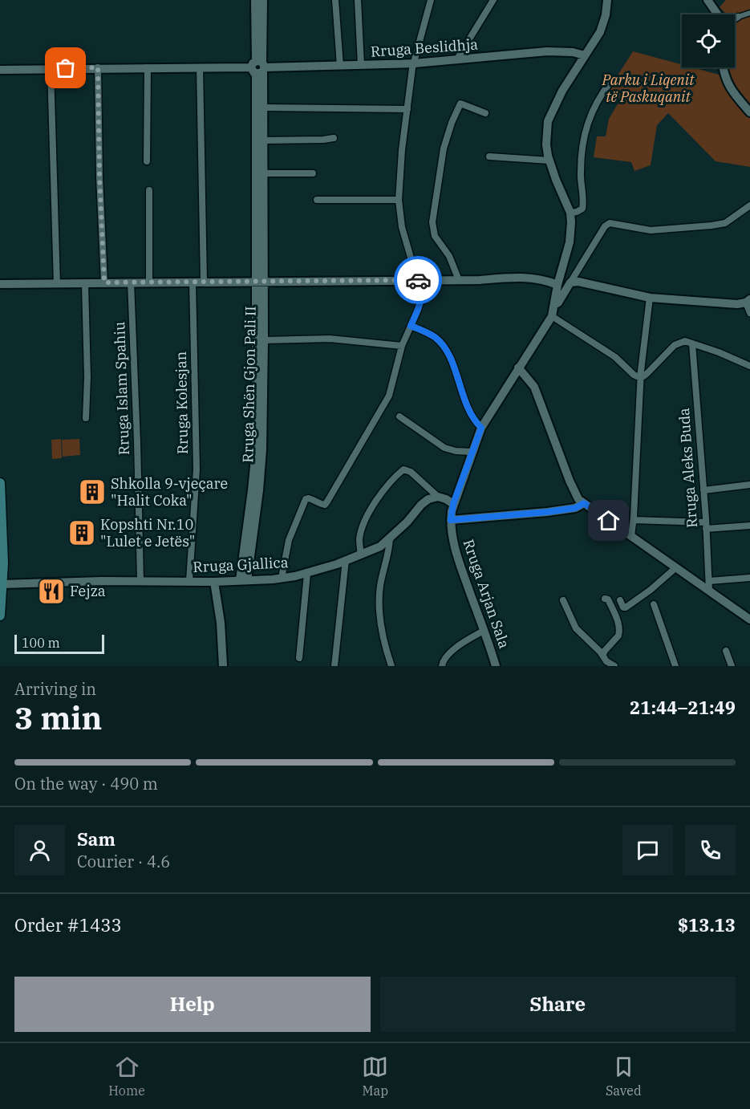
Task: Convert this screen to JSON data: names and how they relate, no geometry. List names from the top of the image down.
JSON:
{
  "streets": {
    "street": [
      "Rruga Beslidhja",
      "Rruga Shën Gjon Pali II",
      "Rruga Islam Spahiu",
      "Rruga Kolesjan",
      "Rruga Aleks Buda",
      "Rruga Gjallica",
      "Rruga Arjan Sala"
    ]
  },
  "crossings": [
    ["Rruga Beslidhja", "Rruga Shën Gjon Pali II"],
    ["Rruga Beslidhja", "Rruga Arjan Sala"],
    ["Rruga Shën Gjon Pali II", "Rruga Gjallica"],
    ["Rruga Islam Spahiu", "Rruga Gjallica"],
    ["Rruga Kolesjan", "Rruga Gjallica"]
  ],
  "parks": ["Parku i Liqenit të Paskuqanit"],
  "places": {
    "building": ["Shkolla 9-vjeçare \"Halit Coka\"", "Kopshti Nr.10 \"Lulet e Jetës\""],
    "restaurant": ["Fejza"]
  },
  "scale_bar": "100 m",
  "page": {
    "scale": "100 m",
    "heading": ["3 min", "Arriving in", "21:44–21:49"],
    "panel": [
      "Sam",
      "Courier · 4.6",
      "Order #1433",
      "$13.13"
    ],
    "bar": "On the way · 490 m",
    "buttons": ["Help", "Share"],
    "tabs": ["Home", "Map", "Saved"]
  }
}
